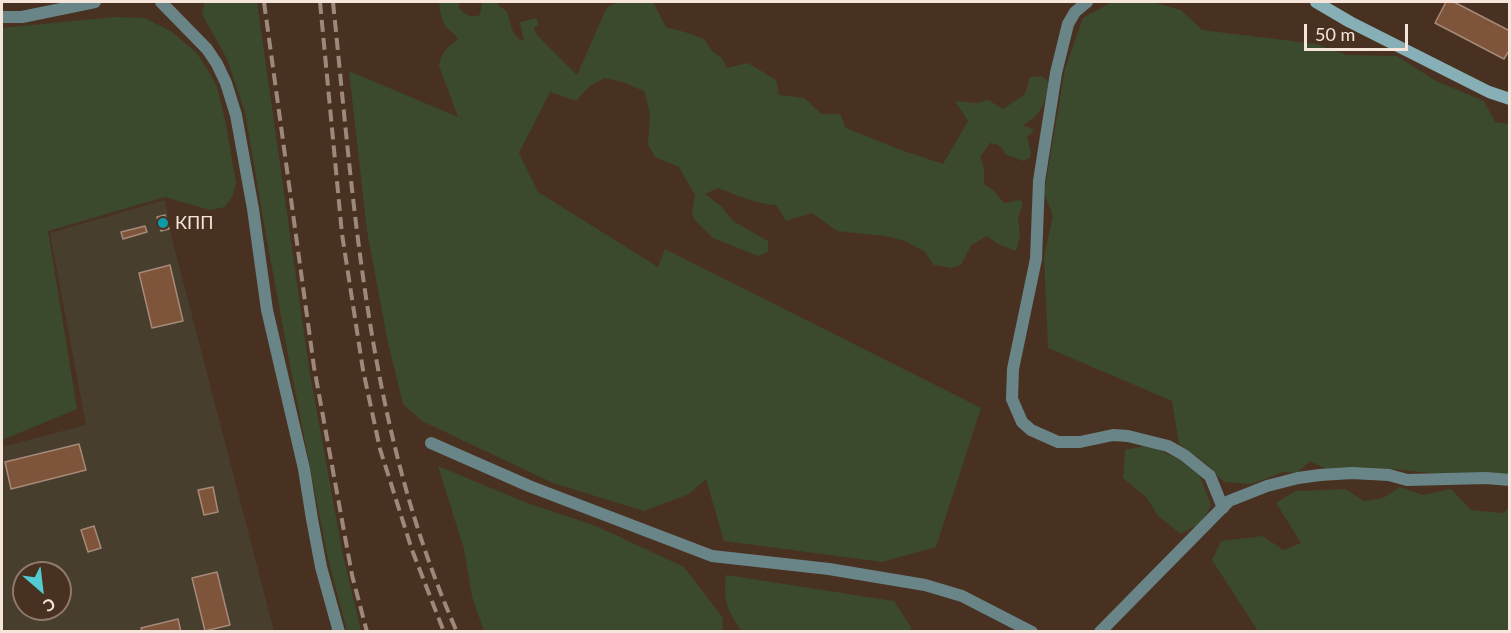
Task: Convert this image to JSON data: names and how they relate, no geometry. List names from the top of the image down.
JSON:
{
  "places": ["КПП"],
  "scale_bar": "50 m",
  "north": "bottom right"
}
